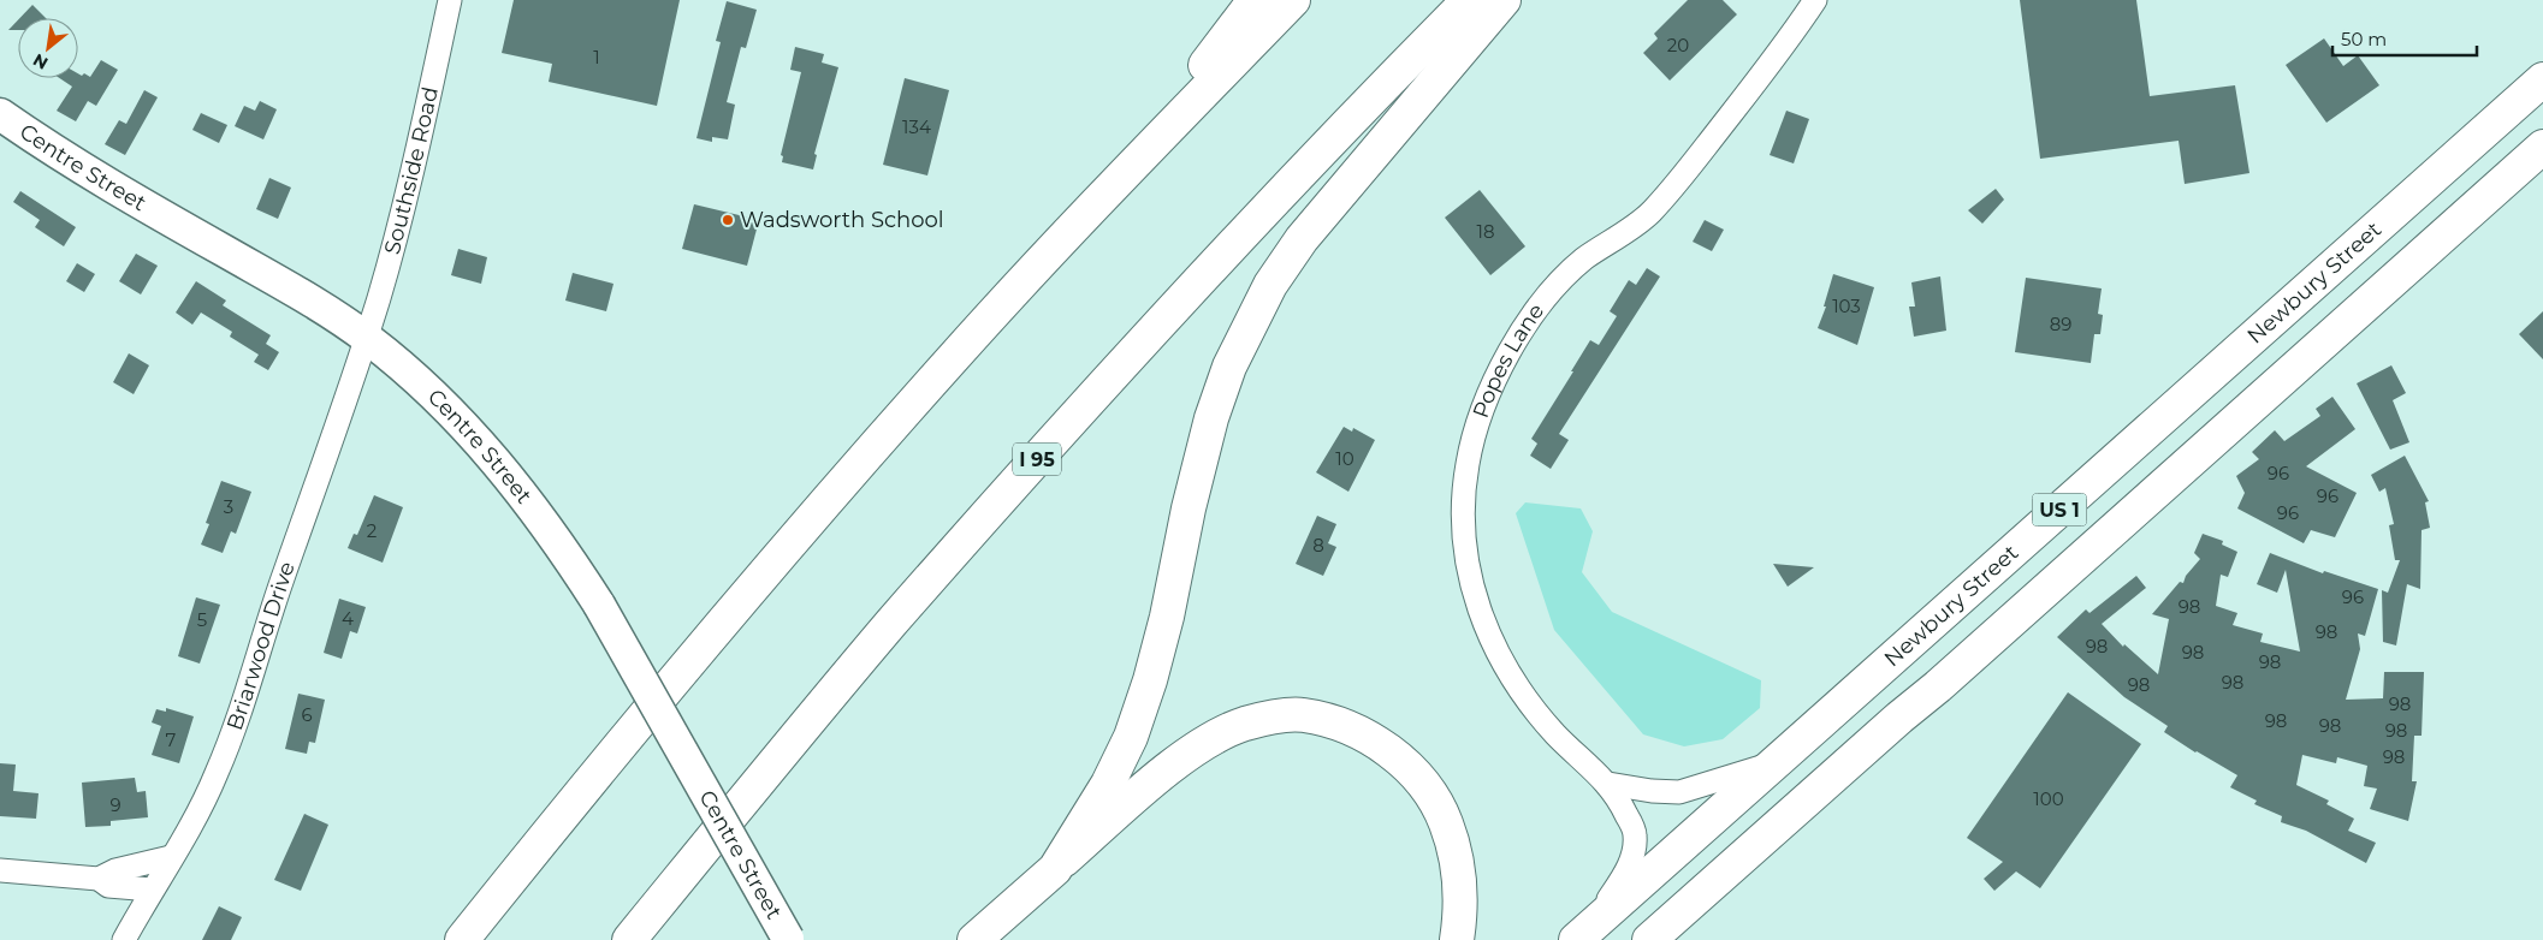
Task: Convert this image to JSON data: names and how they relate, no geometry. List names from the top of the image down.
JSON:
{
  "streets": {
    "main road": [
      "Centre Street",
      "Newbury Street",
      "I 95",
      "US 1"
    ],
    "street": ["Southside Road", "Popes Lane", "Briarwood Drive"]
  },
  "crossings": [
    ["Centre Street", "Southside Road"],
    ["Centre Street", "Briarwood Drive"],
    ["Southside Road", "Briarwood Drive"],
    ["Newbury Street", "Popes Lane"]
  ],
  "places": ["Wadsworth School"],
  "house_numbers": [
    "20",
    "1",
    "134",
    "18",
    "103",
    "89",
    "10",
    "96",
    "96",
    "3",
    "96",
    "2",
    "8",
    "96",
    "98",
    "4",
    "5",
    "98",
    "98",
    "98",
    "98",
    "98",
    "98",
    "98",
    "6",
    "98",
    "98",
    "98",
    "7",
    "98",
    "100",
    "9"
  ],
  "scale_bar": "50 m",
  "north": "bottom left"
}
